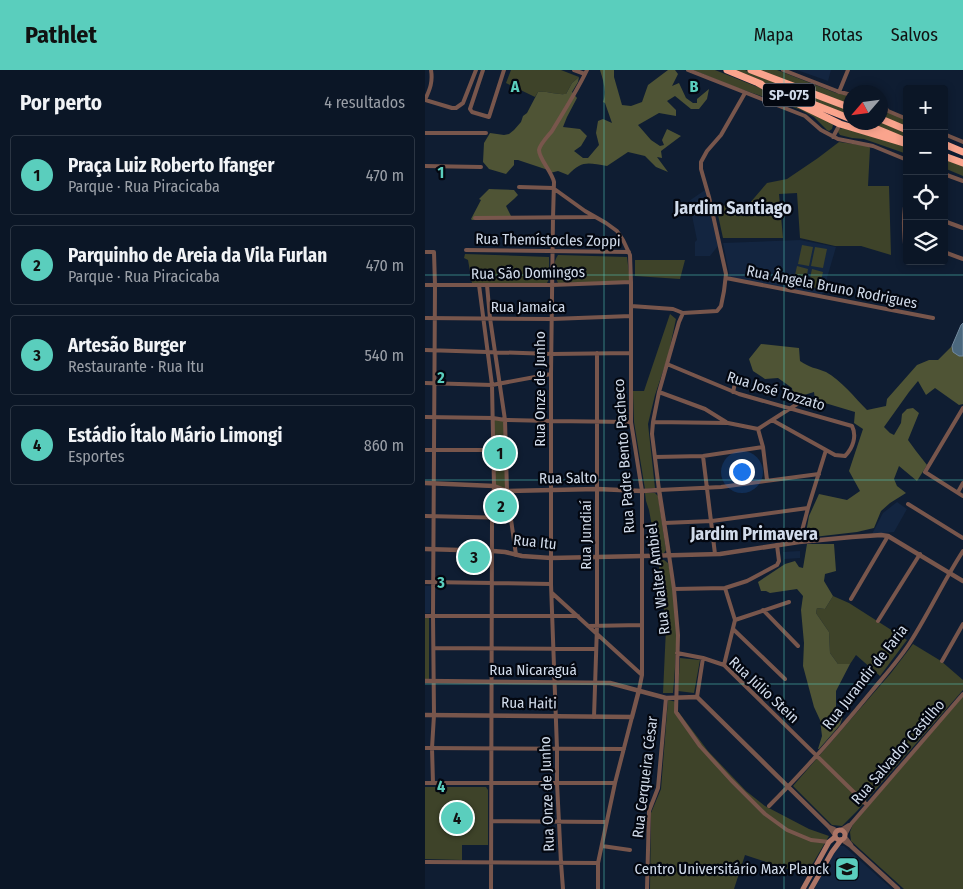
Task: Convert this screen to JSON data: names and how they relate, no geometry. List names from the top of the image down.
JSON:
{
  "streets": {
    "highway": ["SP-075"],
    "street": [
      "Rua Themístocles Zoppi",
      "Rua São Domingos",
      "Rua Ângela Bruno Rodrigues",
      "Rua Jamaica",
      "Rua Onze de Junho",
      "Rua José Tozzato",
      "Rua Padre Bento Pacheco",
      "Rua Salto",
      "Rua Jundiaí",
      "Rua Itu",
      "Rua Walter Ambiel",
      "Rua Nicaraguá",
      "Rua Jurandir de Faria",
      "Rua Júlio Stein",
      "Rua Haiti",
      "Rua Salvador Castilho",
      "Rua Cerqueira César"
    ]
  },
  "crossings": [
    ["Rua Themístocles Zoppi", "Rua Onze de Junho"],
    ["Rua Themístocles Zoppi", "Rua Padre Bento Pacheco"],
    ["Rua São Domingos", "Rua Onze de Junho"],
    ["Rua São Domingos", "Rua Padre Bento Pacheco"],
    ["Rua Jamaica", "Rua Onze de Junho"],
    ["Rua Jamaica", "Rua Padre Bento Pacheco"],
    ["Rua Onze de Junho", "Rua Padre Bento Pacheco"],
    ["Rua Onze de Junho", "Rua Salto"],
    ["Rua Onze de Junho", "Rua Itu"],
    ["Rua Onze de Junho", "Rua Nicaraguá"],
    ["Rua Onze de Junho", "Rua Haiti"],
    ["Rua José Tozzato", "Rua Walter Ambiel"],
    ["Rua Padre Bento Pacheco", "Rua Salto"],
    ["Rua Padre Bento Pacheco", "Rua Itu"],
    ["Rua Padre Bento Pacheco", "Rua Nicaraguá"],
    ["Rua Padre Bento Pacheco", "Rua Haiti"],
    ["Rua Salto", "Rua Jundiaí"],
    ["Rua Salto", "Rua Walter Ambiel"],
    ["Rua Jundiaí", "Rua Itu"],
    ["Rua Jundiaí", "Rua Nicaraguá"],
    ["Rua Jundiaí", "Rua Haiti"],
    ["Rua Itu", "Rua Walter Ambiel"],
    ["Rua Walter Ambiel", "Rua Júlio Stein"],
    ["Rua Nicaraguá", "Rua Cerqueira César"],
    ["Rua Jurandir de Faria", "Rua Júlio Stein"],
    ["Rua Júlio Stein", "Rua Salvador Castilho"]
  ],
  "districts": ["Jardim Santiago", "Jardim Primavera"],
  "places": {
    "school or university": ["Centro Universitário Max Planck"]
  },
  "north": "bottom left",
  "page": {
    "header": "Pathlet",
    "nav": ["Mapa", "Rotas", "Salvos"],
    "heading": ["Por perto", "4 resultados"],
    "map_buttons": ["+", "−"],
    "list": [
      {
        "mark": "1",
        "name": "Praça Luiz Roberto Ifanger",
        "note": "Parque · Rua Piracicaba",
        "value": "470 m"
      },
      {
        "mark": "2",
        "name": "Parquinho de Areia da Vila Furlan",
        "note": "Parque · Rua Piracicaba",
        "value": "470 m"
      },
      {
        "mark": "3",
        "name": "Artesão Burger",
        "note": "Restaurante · Rua Itu",
        "value": "540 m"
      },
      {
        "mark": "4",
        "name": "Estádio Ítalo Mário Limongi",
        "note": "Esportes",
        "value": "860 m"
      }
    ],
    "pins": [
      "1",
      "2",
      "3",
      "4"
    ]
  },
  "grid": {
    "columns": ["A", "B"],
    "rows": [
      "1",
      "2",
      "3",
      "4"
    ]
  }
}
